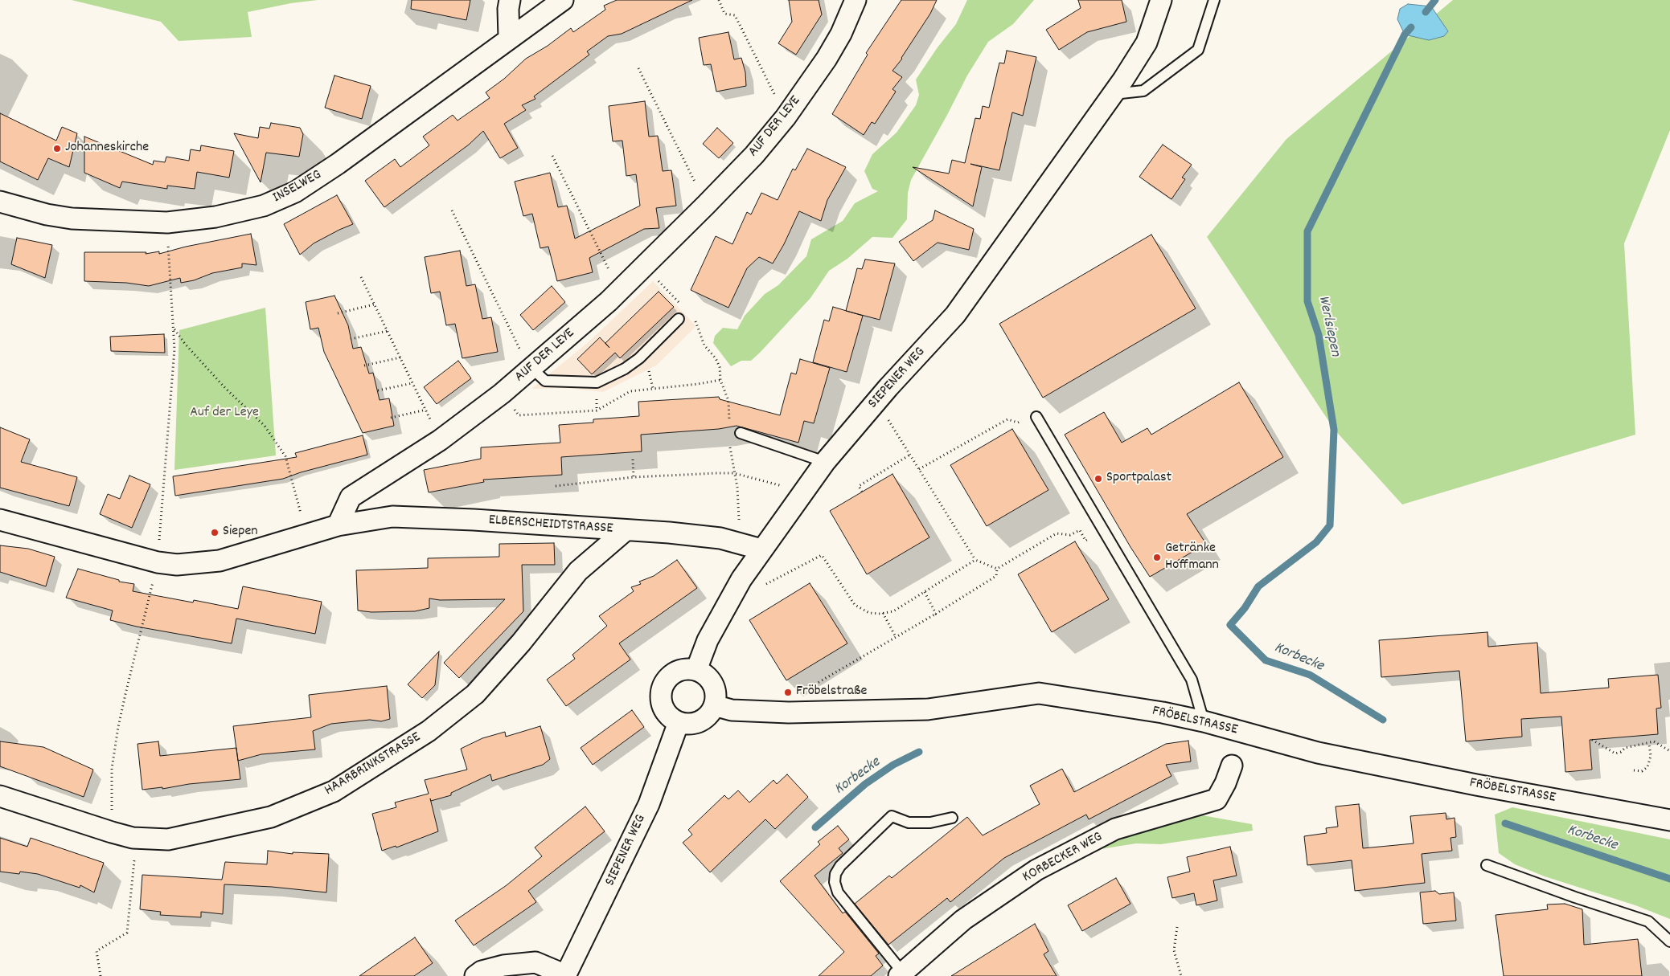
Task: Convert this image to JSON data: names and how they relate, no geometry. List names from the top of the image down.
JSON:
{
  "streets": {
    "street": [
      "AUF DER LEYE",
      "INSELWEG",
      "SIEPENER WEG",
      "ELBERSCHEIDTSTRASSE",
      "FRÖBELSTRASSE",
      "HAARBRINKSTRASSE",
      "KORBECKER WEG"
    ]
  },
  "crossings": [
    ["AUF DER LEYE", "ELBERSCHEIDTSTRASSE"],
    ["SIEPENER WEG", "ELBERSCHEIDTSTRASSE"],
    ["SIEPENER WEG", "FRÖBELSTRASSE"],
    ["ELBERSCHEIDTSTRASSE", "HAARBRINKSTRASSE"]
  ],
  "water": ["Werlsiepen", "Korbecke"],
  "parks": ["Auf der Leye"],
  "places": [
    "Johanneskirche",
    "Sportpalast",
    "Siepen",
    "Getränke Hoffmann",
    "Fröbelstraße"
  ]
}
